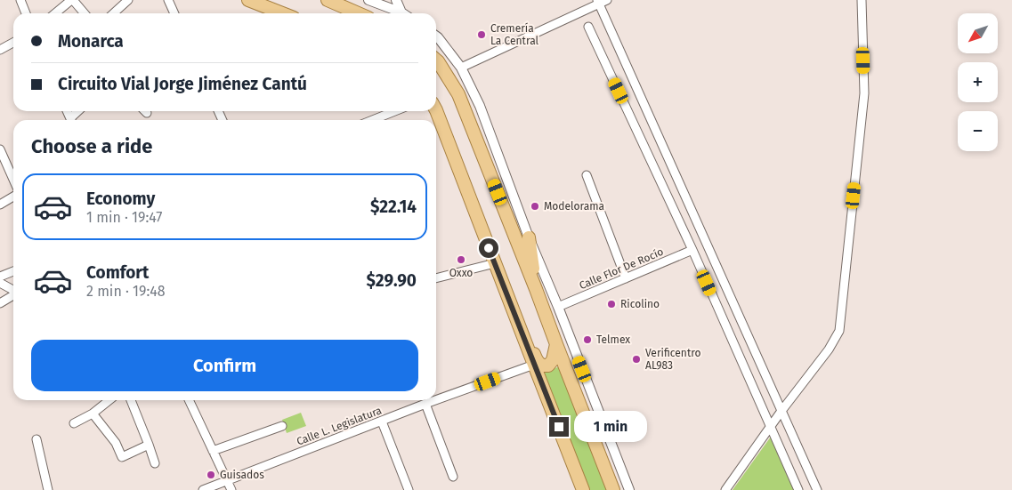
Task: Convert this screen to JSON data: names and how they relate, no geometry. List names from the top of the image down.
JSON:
{
  "streets": {
    "street": ["Calle Flor De Rocío", "Calle L. Legislatura"]
  },
  "places": [
    "Cremería La Central",
    "Modelorama",
    "Oxxo",
    "Ricolino",
    "Telmex",
    "Verificentro AL983",
    "Guisados"
  ],
  "north": "bottom left",
  "page": {
    "map_buttons": ["+", "−"],
    "banner": ["Monarca", "Circuito Vial Jorge Jiménez Cantú"],
    "heading": "Choose a ride",
    "list": [
      {
        "name": "Economy",
        "note": "1 min · 19:47",
        "value": "$22.14"
      },
      {
        "name": "Comfort",
        "note": "2 min · 19:48",
        "value": "$29.90"
      }
    ],
    "buttons": "Confirm",
    "bubble": "1 min"
  }
}
